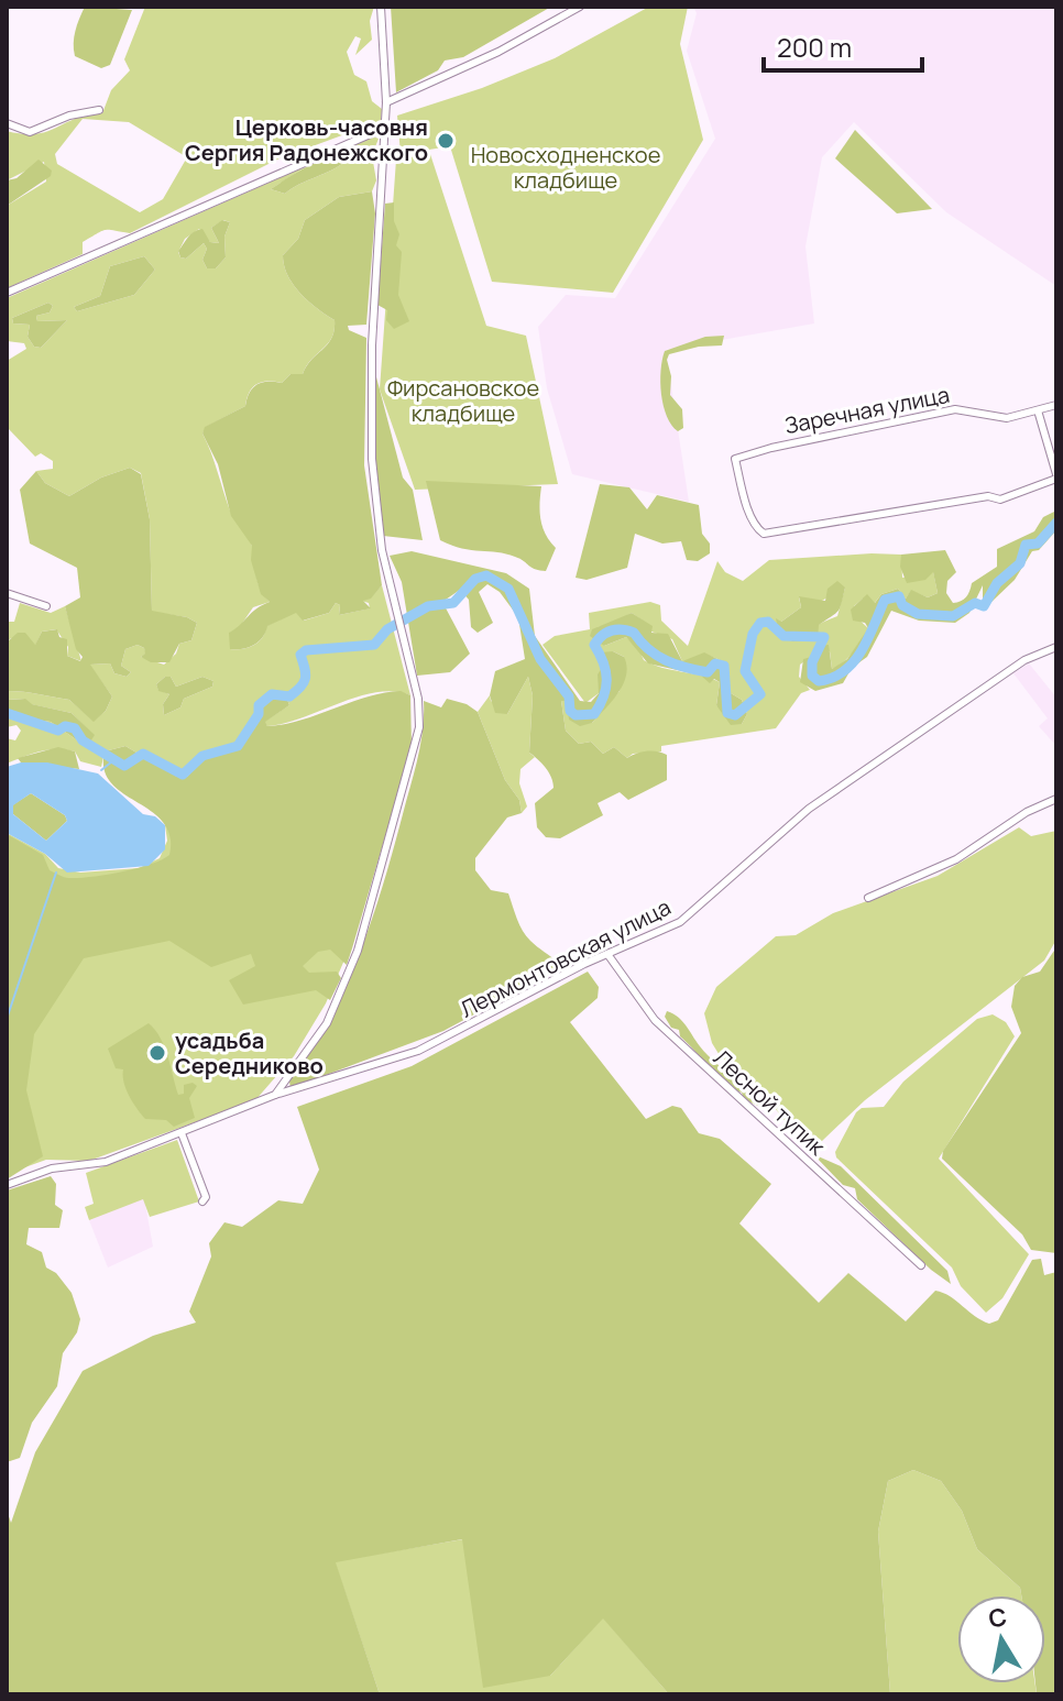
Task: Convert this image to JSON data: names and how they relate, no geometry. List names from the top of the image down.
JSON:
{
  "streets": {
    "street": ["Заречная улица", "Лермонтовская улица", "Лесной тупик"]
  },
  "crossings": [
    ["Лермонтовская улица", "Лесной тупик"]
  ],
  "parks": ["Новосходненское кладбище", "Фирсановское кладбище"],
  "places": ["Церковь-часовня Сергия Радонежского", "усадьба Середниково"],
  "scale_bar": "200 m",
  "north": "top"
}
